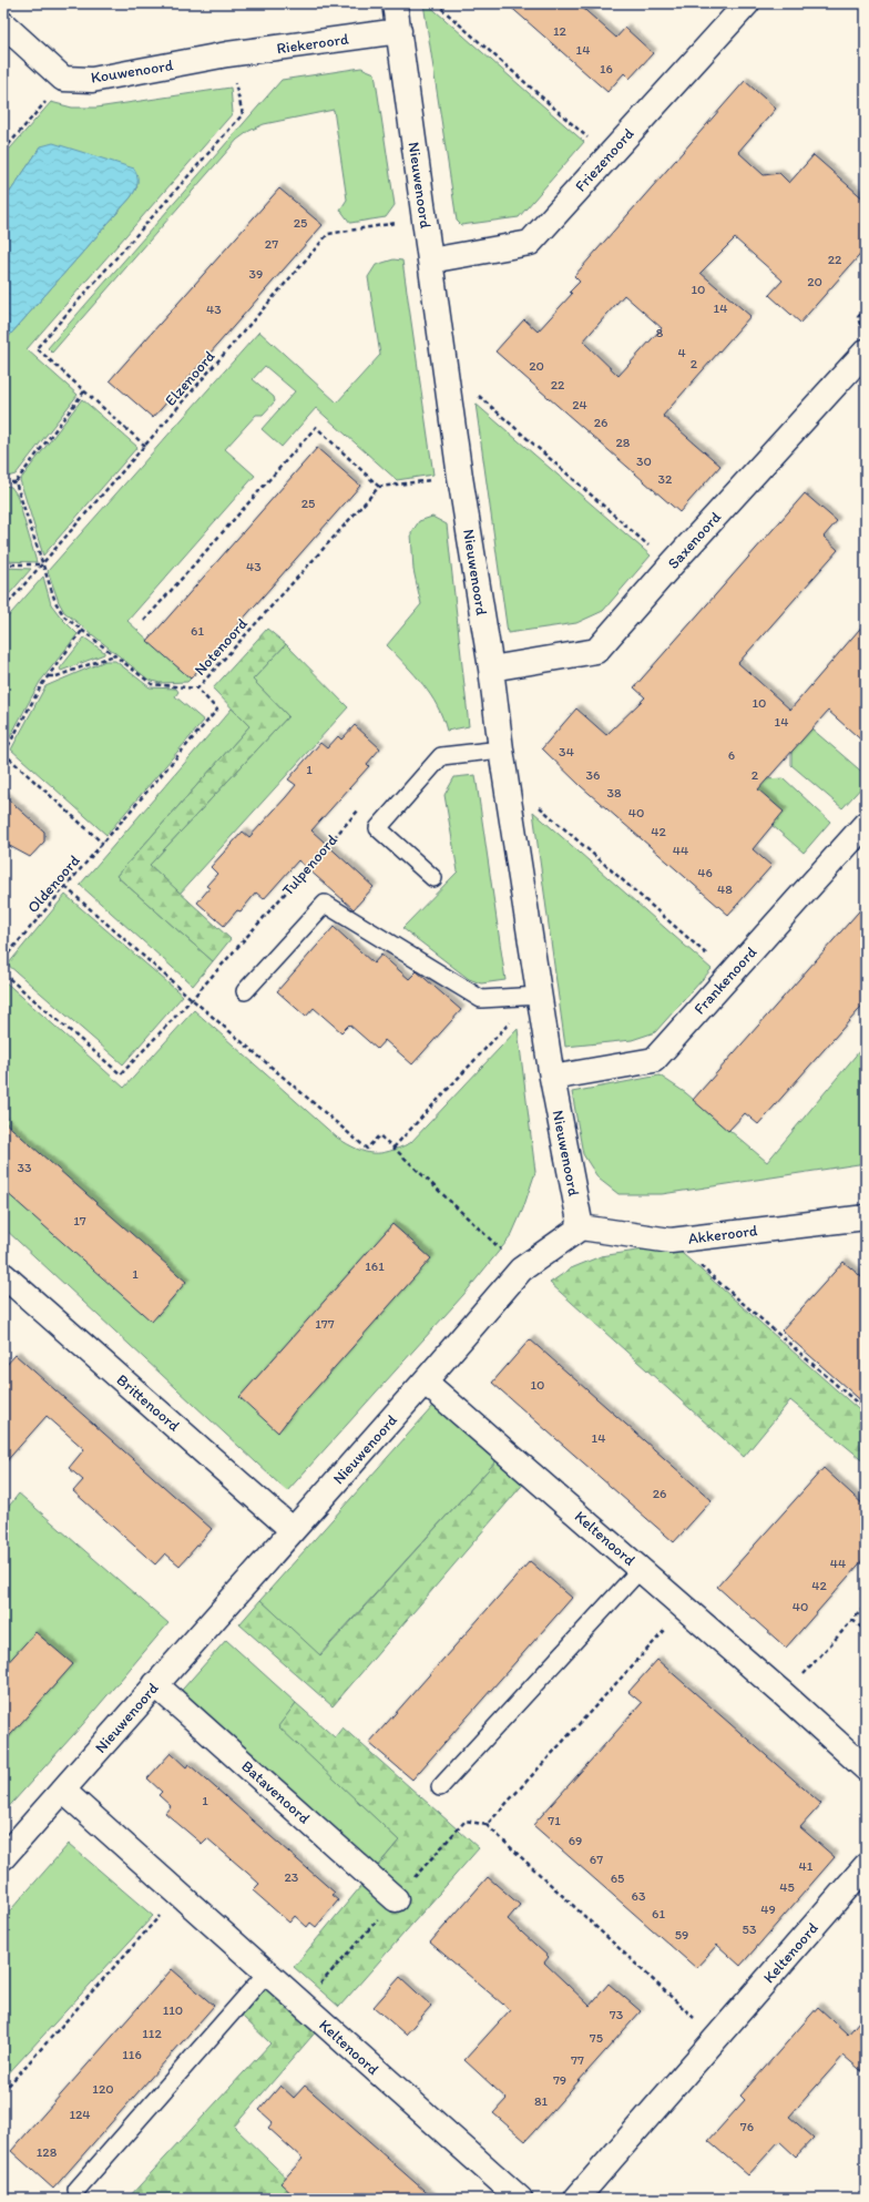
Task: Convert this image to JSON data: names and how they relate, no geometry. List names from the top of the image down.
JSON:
{
  "streets": {
    "street": [
      "Riekeroord",
      "Kouwenoord",
      "Friezenoord",
      "Nieuwenoord",
      "Saxenoord",
      "Frankenoord",
      "Akkeroord",
      "Brittenoord",
      "Keltenoord",
      "Batavenoord"
    ],
    "path": [
      "Elzenoord",
      "Notenoord",
      "Tulpenoord",
      "Oldenoord"
    ]
  },
  "crossings": [
    ["Riekeroord", "Kouwenoord"],
    ["Riekeroord", "Nieuwenoord"],
    ["Friezenoord", "Nieuwenoord"],
    ["Nieuwenoord", "Elzenoord"],
    ["Nieuwenoord", "Saxenoord"],
    ["Nieuwenoord", "Frankenoord"],
    ["Nieuwenoord", "Akkeroord"],
    ["Nieuwenoord", "Brittenoord"],
    ["Nieuwenoord", "Keltenoord"],
    ["Nieuwenoord", "Batavenoord"],
    ["Notenoord", "Oldenoord"]
  ],
  "house_numbers": [
    "12",
    "14",
    "16",
    "25",
    "27",
    "22",
    "39",
    "20",
    "10",
    "14",
    "43",
    "8",
    "4",
    "2",
    "20",
    "22",
    "24",
    "26",
    "28",
    "30",
    "32",
    "25",
    "43",
    "61",
    "10",
    "14",
    "34",
    "6",
    "1",
    "36",
    "2",
    "38",
    "40",
    "42",
    "44",
    "46",
    "48",
    "33",
    "17",
    "161",
    "1",
    "177",
    "10",
    "14",
    "26",
    "44",
    "42",
    "40",
    "1",
    "71",
    "69",
    "67",
    "41",
    "23",
    "65",
    "45",
    "63",
    "49",
    "61",
    "53",
    "59",
    "110",
    "73",
    "112",
    "75",
    "116",
    "77",
    "79",
    "120",
    "81",
    "124",
    "76",
    "128"
  ]
}
